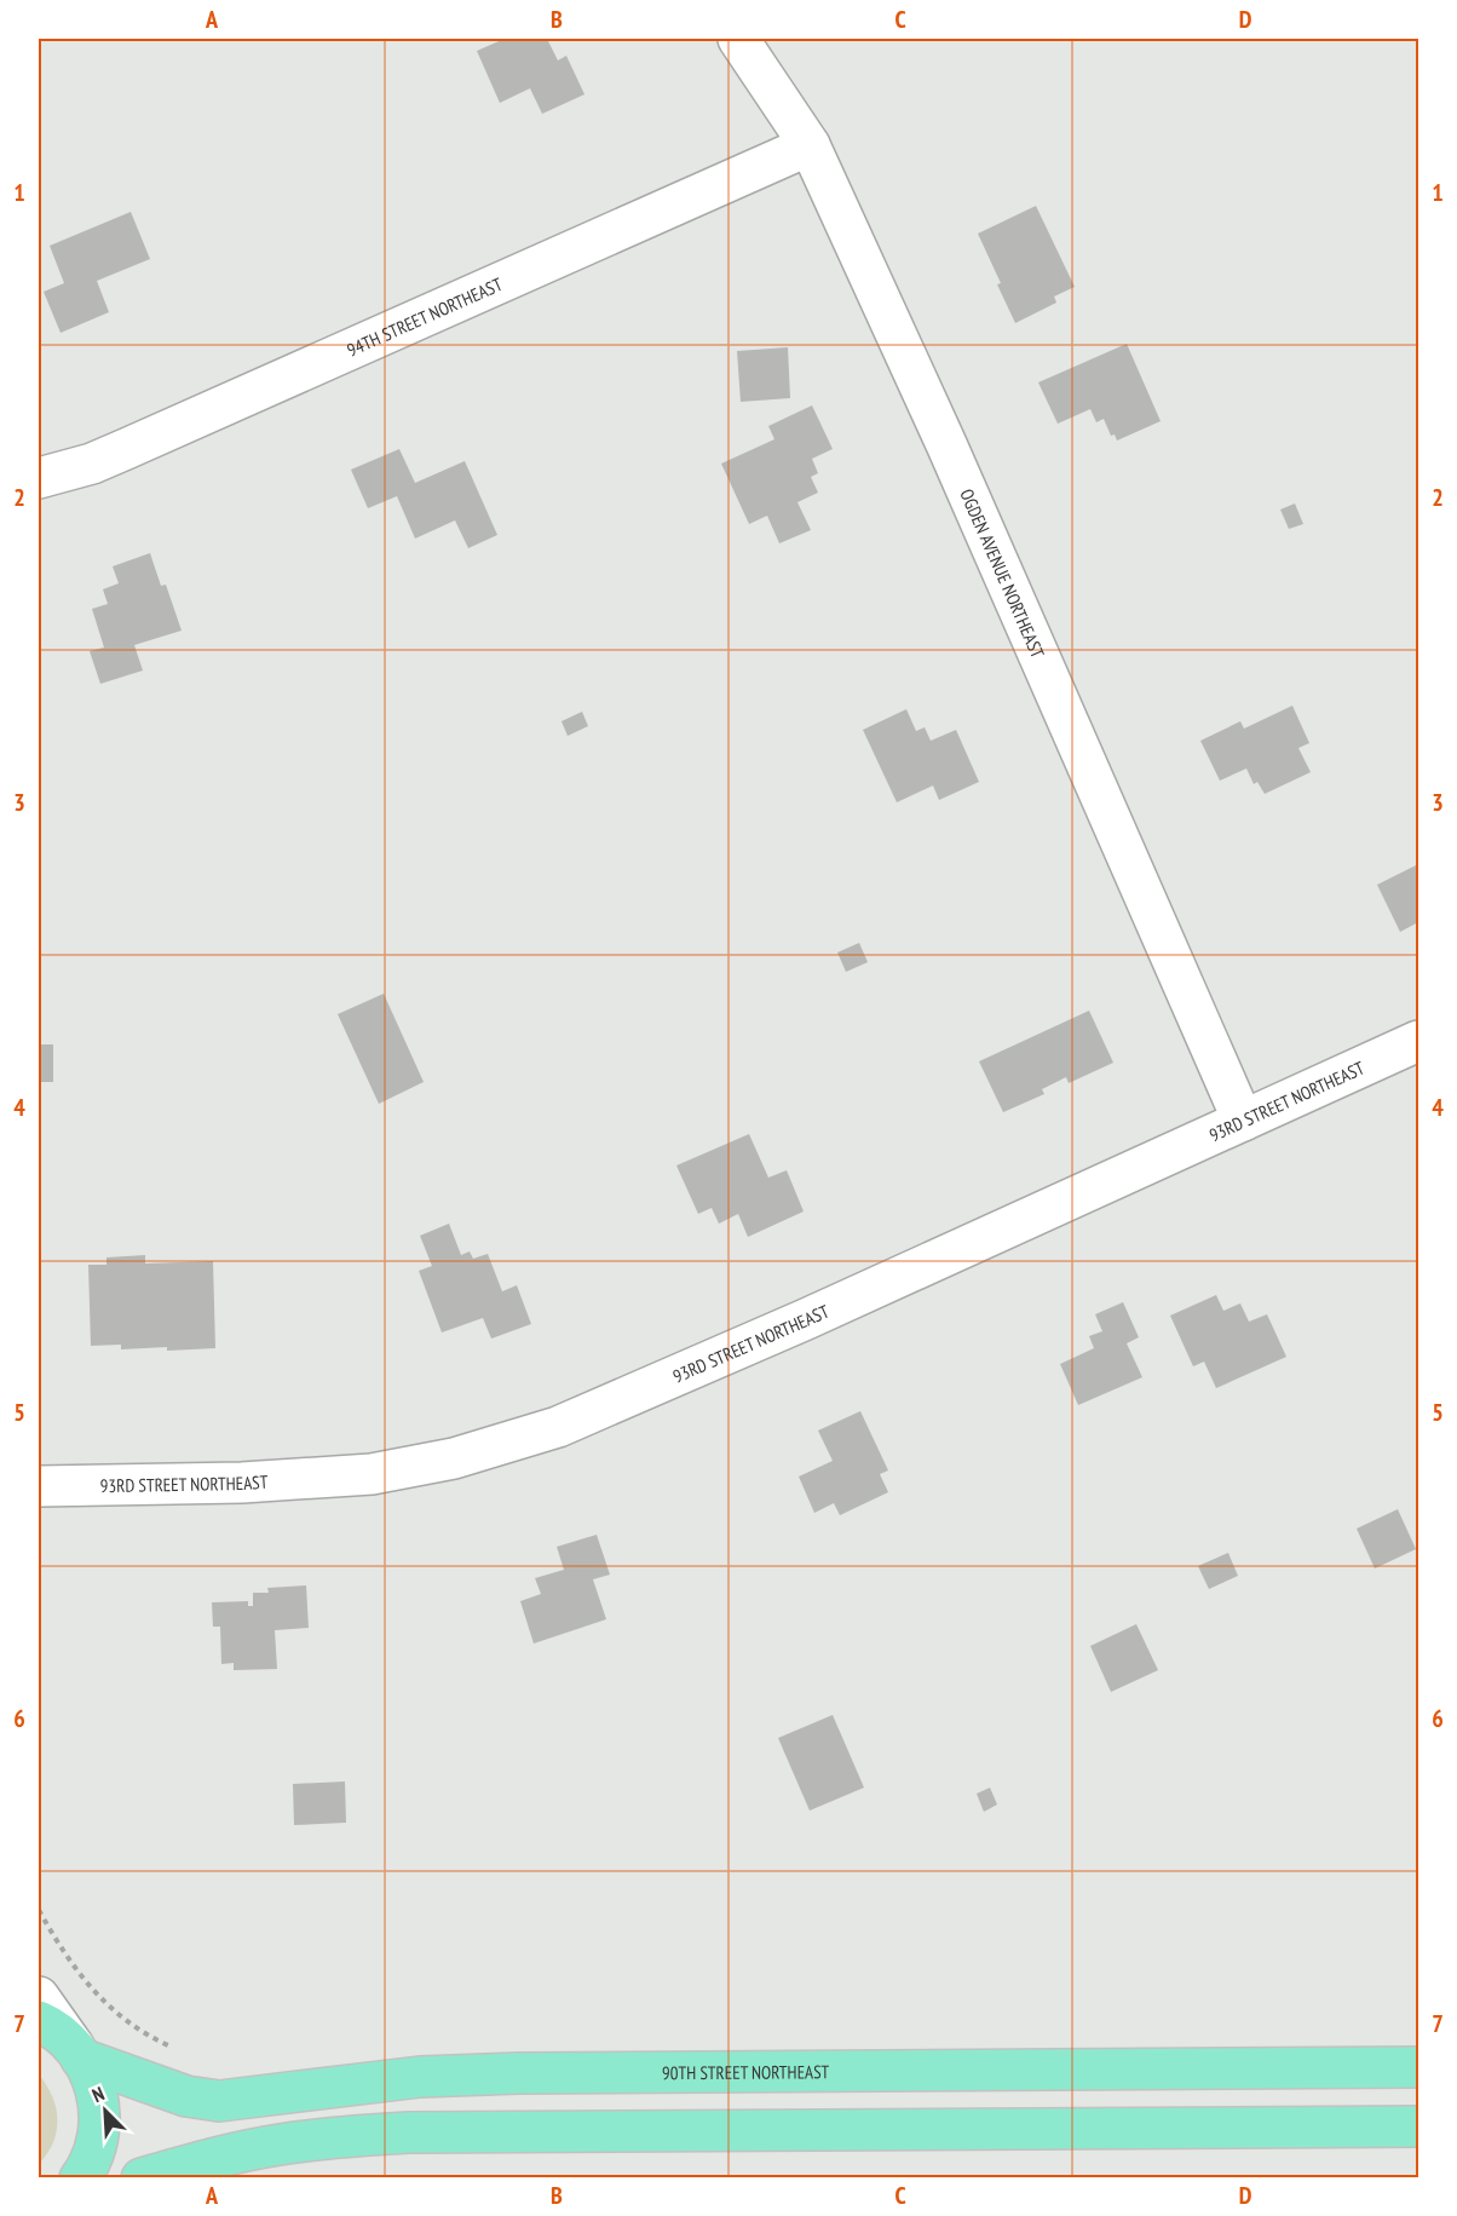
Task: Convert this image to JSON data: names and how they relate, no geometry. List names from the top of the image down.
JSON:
{
  "streets": {
    "main road": ["90TH STREET NORTHEAST"],
    "street": ["94TH STREET NORTHEAST", "OGDEN AVENUE NORTHEAST", "93RD STREET NORTHEAST"]
  },
  "crossings": [
    ["94TH STREET NORTHEAST", "OGDEN AVENUE NORTHEAST"],
    ["OGDEN AVENUE NORTHEAST", "93RD STREET NORTHEAST"]
  ],
  "north": "top left",
  "grid": {
    "columns": [
      "A",
      "B",
      "C",
      "D"
    ],
    "rows": [
      "1",
      "2",
      "3",
      "4",
      "5",
      "6",
      "7"
    ]
  }
}
